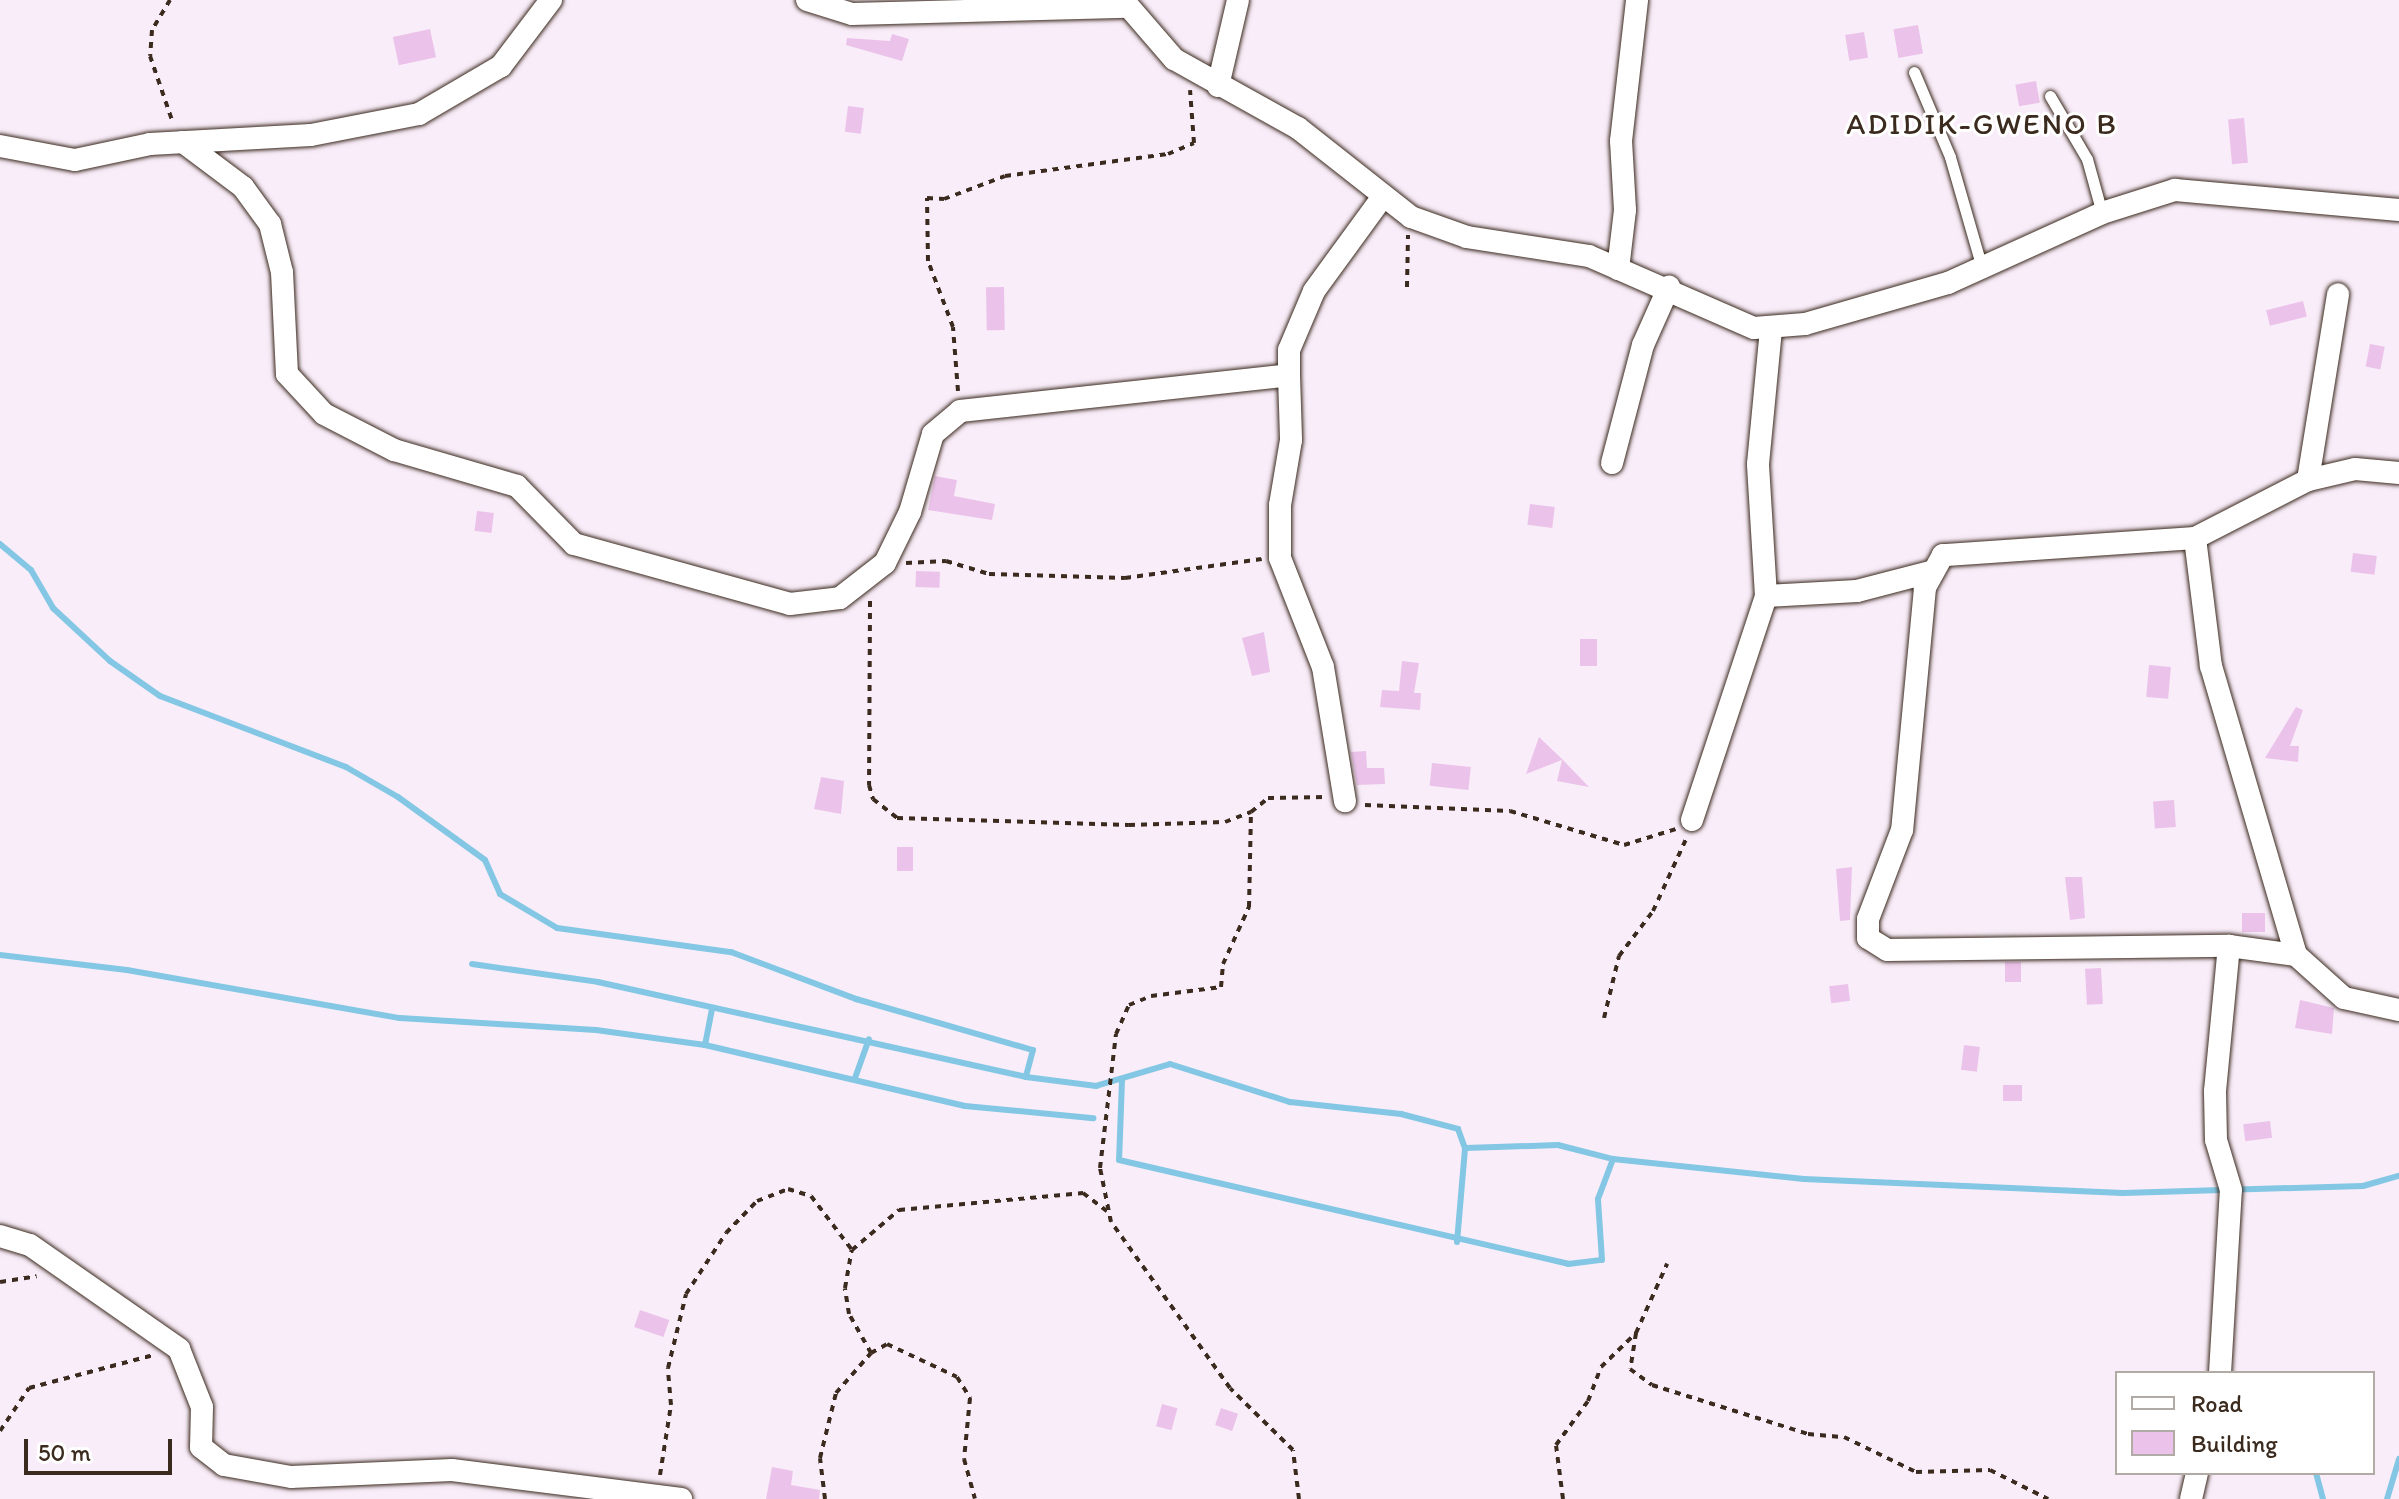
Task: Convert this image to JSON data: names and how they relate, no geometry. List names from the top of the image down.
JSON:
{
  "districts": ["ADIDIK-GWENO B"],
  "legend": ["Road", "Building"],
  "scale_bar": "50 m"
}
